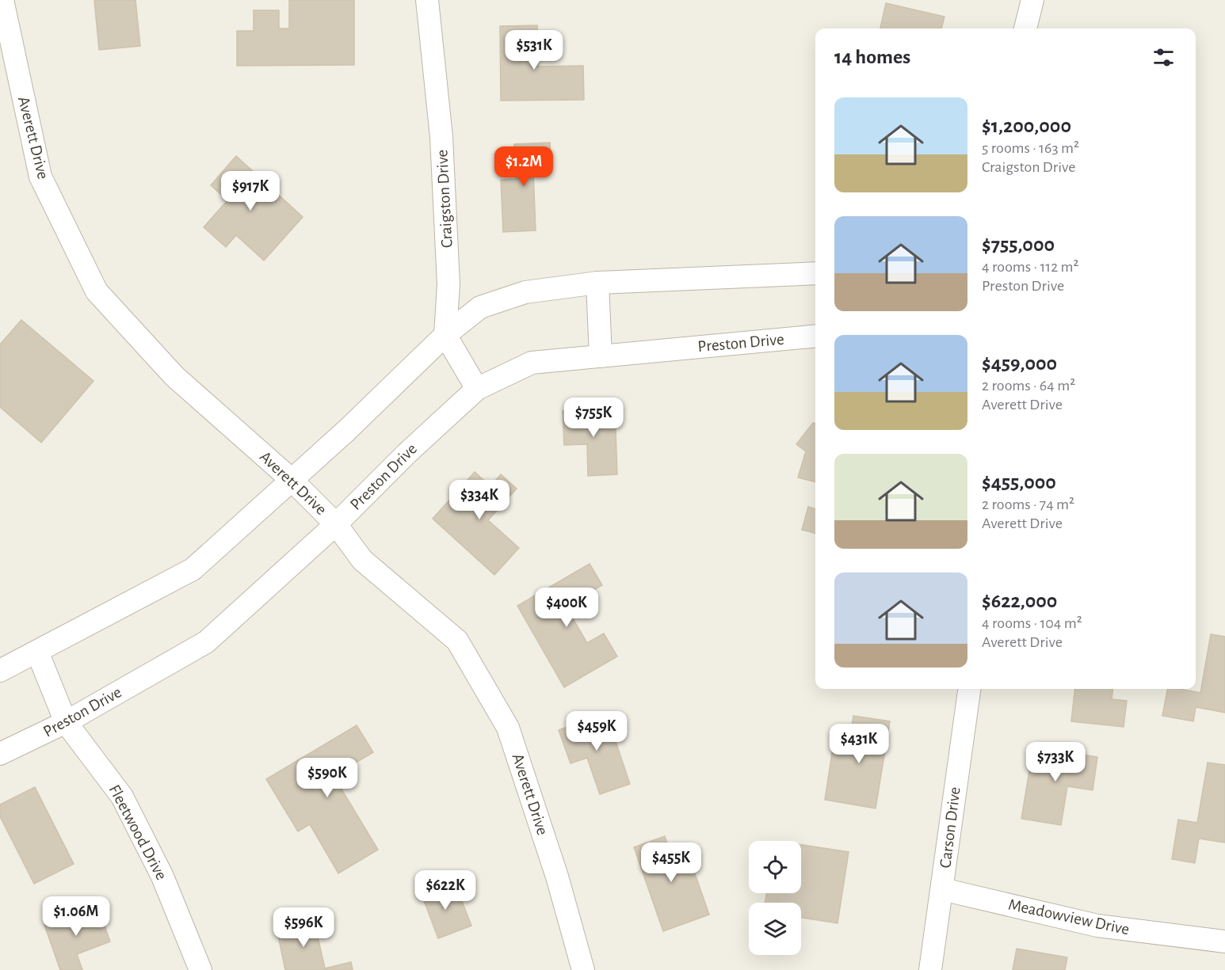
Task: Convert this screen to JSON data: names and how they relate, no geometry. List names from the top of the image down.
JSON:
{
  "streets": {
    "street": [
      "Averett Drive",
      "Craigston Drive",
      "Preston Drive",
      "Carson Drive",
      "Fleetwood Drive",
      "Meadowview Drive"
    ]
  },
  "crossings": [
    ["Averett Drive", "Preston Drive"],
    ["Preston Drive", "Fleetwood Drive"],
    ["Carson Drive", "Meadowview Drive"]
  ],
  "page": {
    "heading": "14 homes",
    "price": [
      "$531K",
      "$1.2M",
      "$917K",
      "$755K",
      "$334K",
      "$400K",
      "$459K",
      "$431K",
      "$733K",
      "$590K",
      "$455K",
      "$622K",
      "$1.06M",
      "$596K"
    ],
    "list": [
      {
        "name": "$1,200,000",
        "note": "5 rooms · 163 m² · Craigston Drive"
      },
      {
        "name": "$755,000",
        "note": "4 rooms · 112 m² · Preston Drive"
      },
      {
        "name": "$459,000",
        "note": "2 rooms · 64 m² · Averett Drive"
      },
      {
        "name": "$455,000",
        "note": "2 rooms · 74 m² · Averett Drive"
      },
      {
        "name": "$622,000",
        "note": "4 rooms · 104 m² · Averett Drive"
      }
    ]
  }
}
